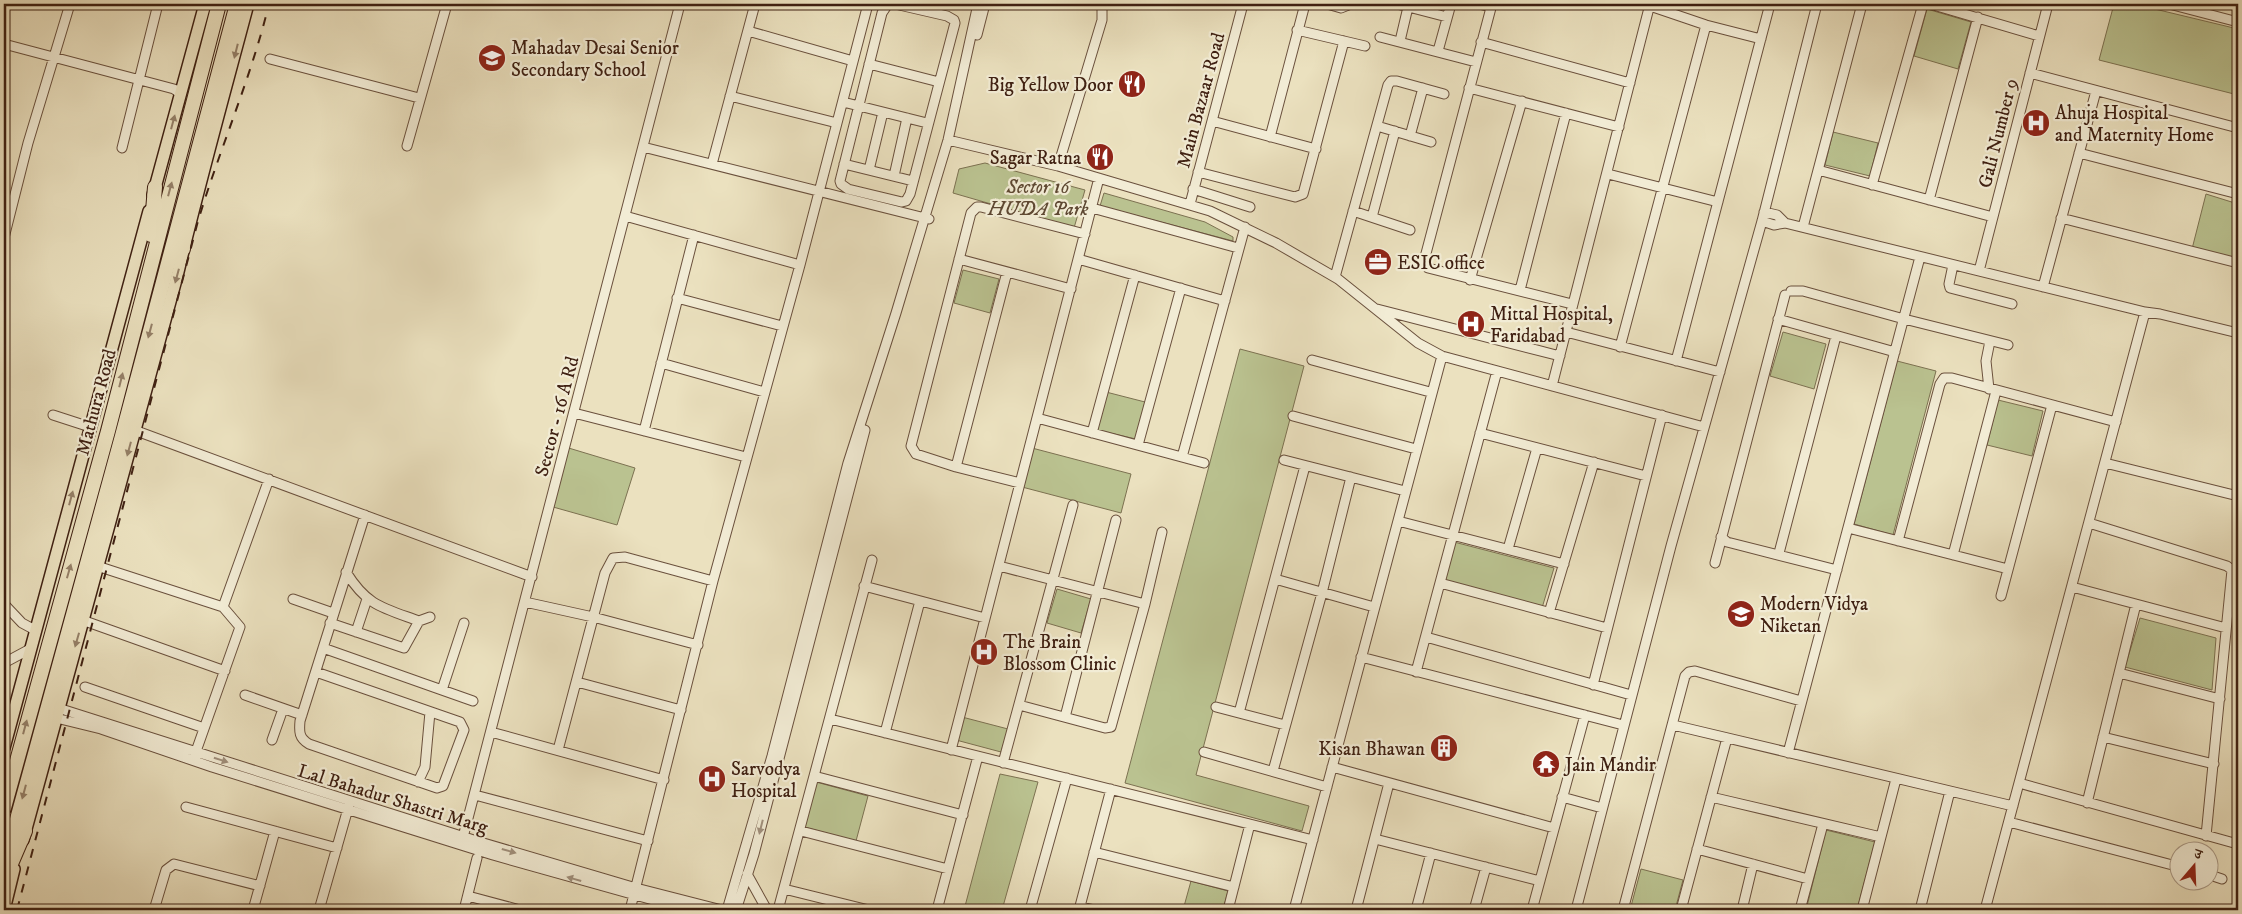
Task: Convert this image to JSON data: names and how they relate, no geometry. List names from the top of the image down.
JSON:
{
  "streets": {
    "highway": ["Mathura Road"],
    "street": ["Main Bazaar Road", "Gali Number 9", "Sector - 16 A Rd"]
  },
  "parks": ["Sector 16 HUDA Park"],
  "places": {
    "school or university": ["Mahadav Desai Senior Secondary School", "Modern Vidya Niketan"],
    "restaurant": ["Big Yellow Door", "Sagar Ratna"],
    "hospital": [
      "Ahuja Hospital and Maternity Home",
      "Mittal Hospital, Faridabad",
      "The Brain Blossom Clinic",
      "Sarvodya Hospital"
    ],
    "office": ["ESIC office"],
    "building": ["Kisan Bhawan"],
    "temple": ["Jain Mandir"]
  },
  "north": "top"
}
